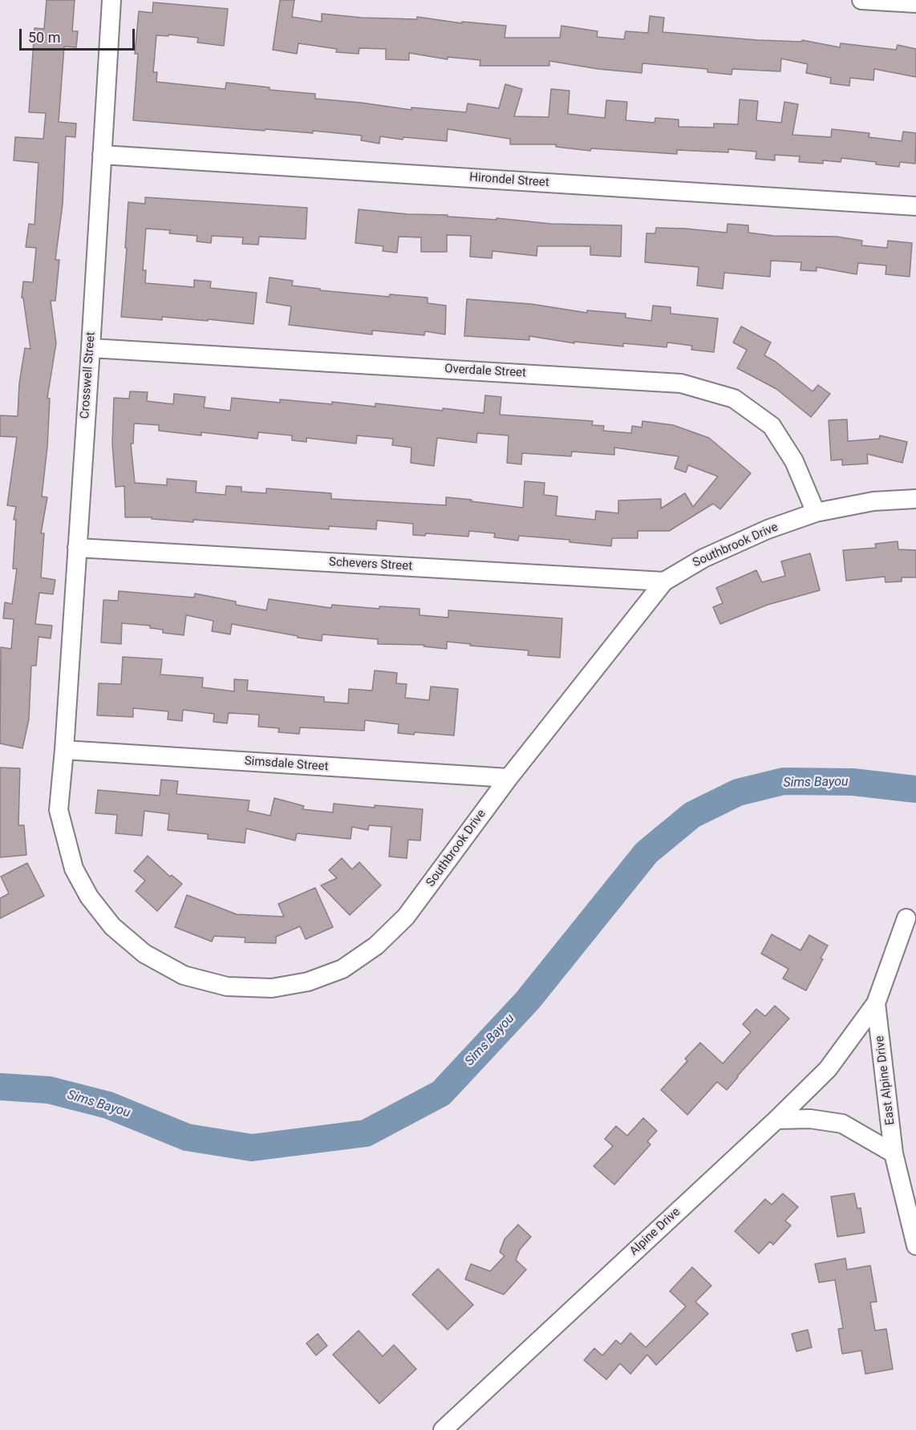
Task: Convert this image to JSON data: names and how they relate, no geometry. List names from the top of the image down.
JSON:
{
  "streets": {
    "street": [
      "Hirondel Street",
      "Overdale Street",
      "Crosswell Street",
      "Southbrook Drive",
      "Schevers Street",
      "Simsdale Street",
      "East Alpine Drive",
      "Alpine Drive"
    ]
  },
  "crossings": [
    ["Hirondel Street", "Crosswell Street"],
    ["Overdale Street", "Crosswell Street"],
    ["Overdale Street", "Southbrook Drive"],
    ["Crosswell Street", "Southbrook Drive"],
    ["Crosswell Street", "Schevers Street"],
    ["Crosswell Street", "Simsdale Street"],
    ["Southbrook Drive", "Schevers Street"],
    ["Southbrook Drive", "Simsdale Street"],
    ["East Alpine Drive", "Alpine Drive"]
  ],
  "water": ["Sims Bayou"],
  "scale_bar": "50 m"
}
